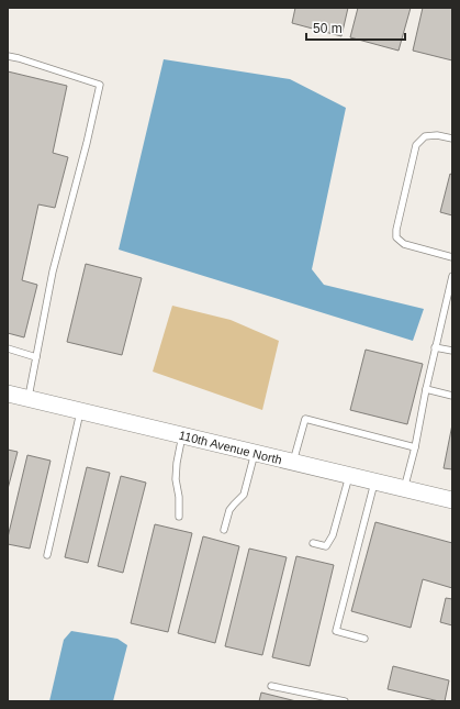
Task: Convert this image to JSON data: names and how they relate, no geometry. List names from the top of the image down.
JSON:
{
  "streets": {
    "street": ["110th Avenue North"]
  },
  "scale_bar": "50 m"
}
